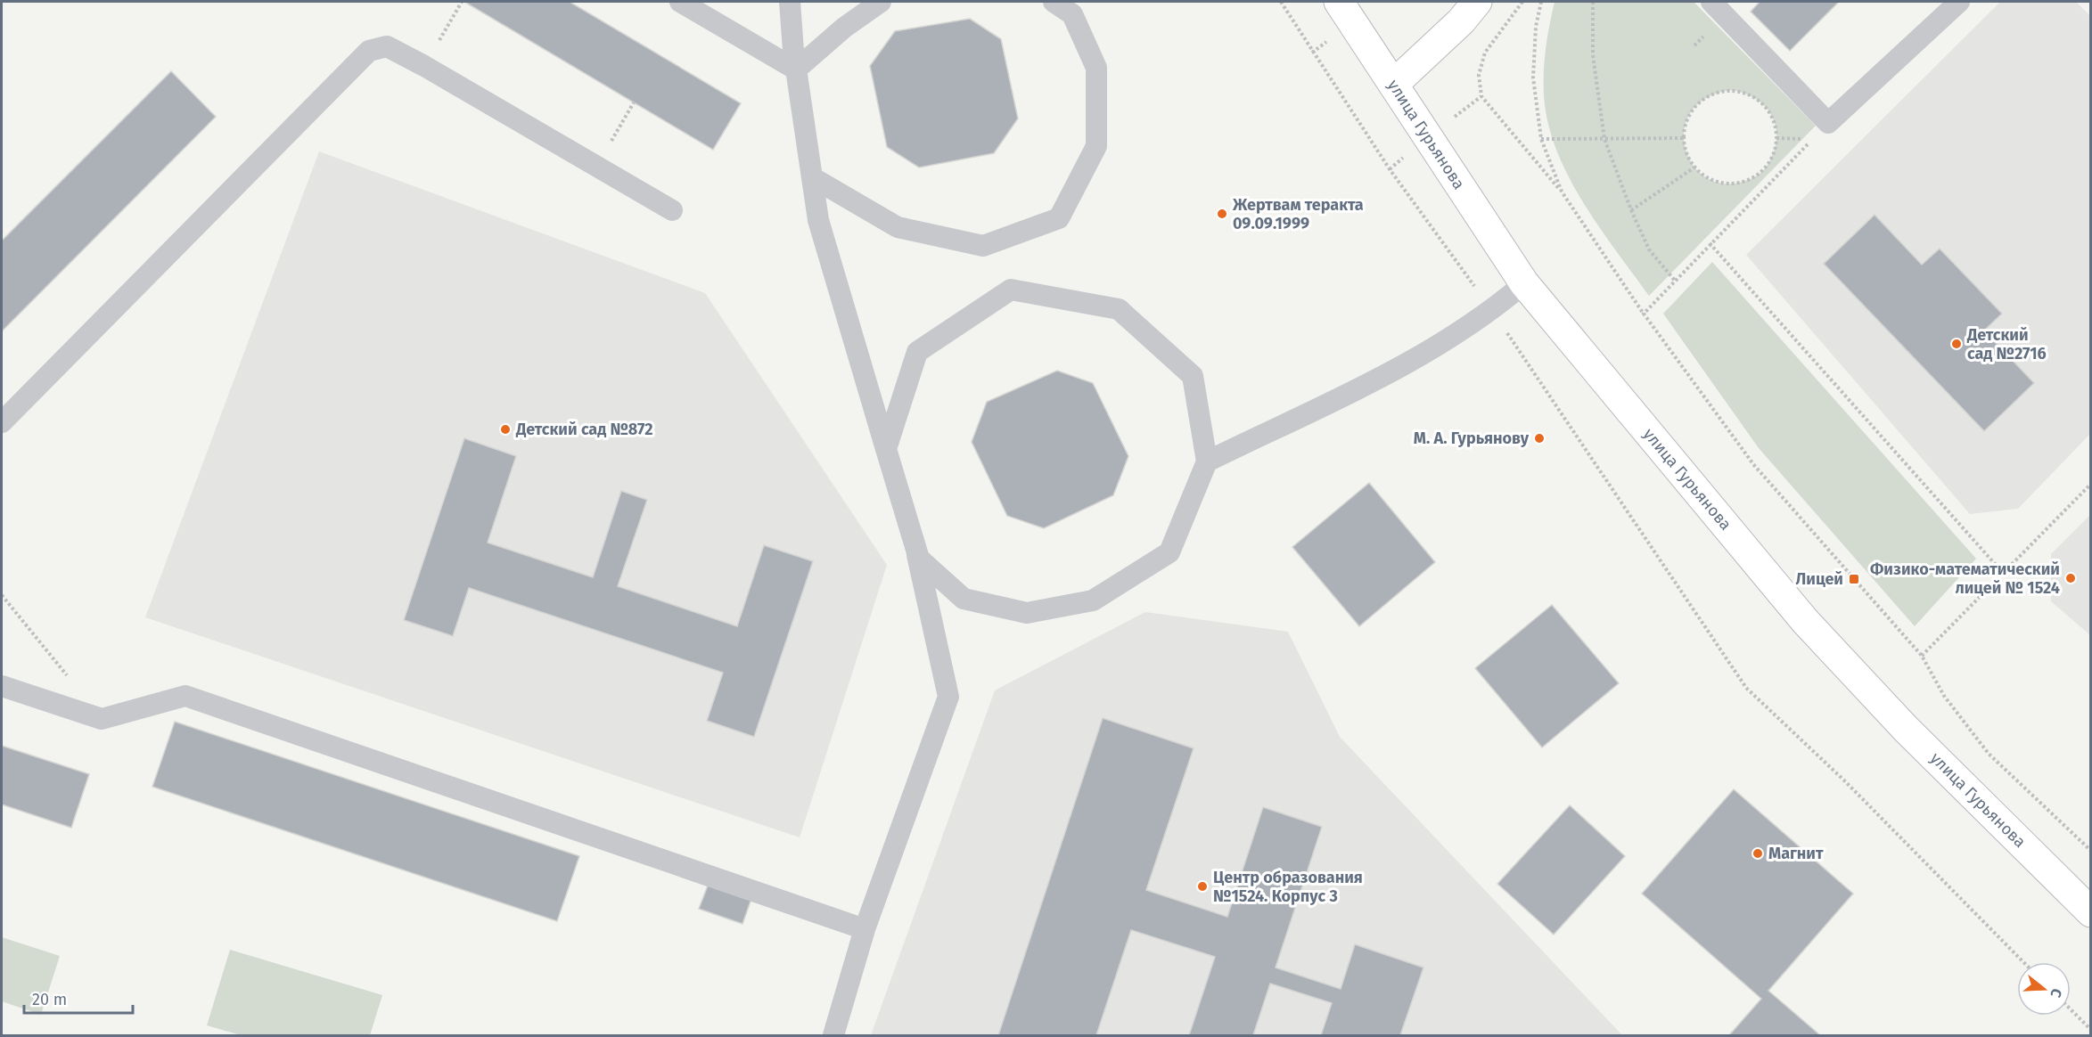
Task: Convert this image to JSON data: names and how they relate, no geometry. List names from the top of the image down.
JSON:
{
  "streets": {
    "main road": ["улица Гурьянова"]
  },
  "places": {
    "other": [
      "Жертвам теракта 09.09.1999",
      "Детский сад №2716",
      "Детский сад №872",
      "М. А. Гурьянову",
      "Физико-математический лицей № 1524",
      "Магнит",
      "Центр образования №1524. Корпус 3"
    ],
    "transit": ["Лицей"]
  },
  "scale_bar": "20 m",
  "north": "right"
}
